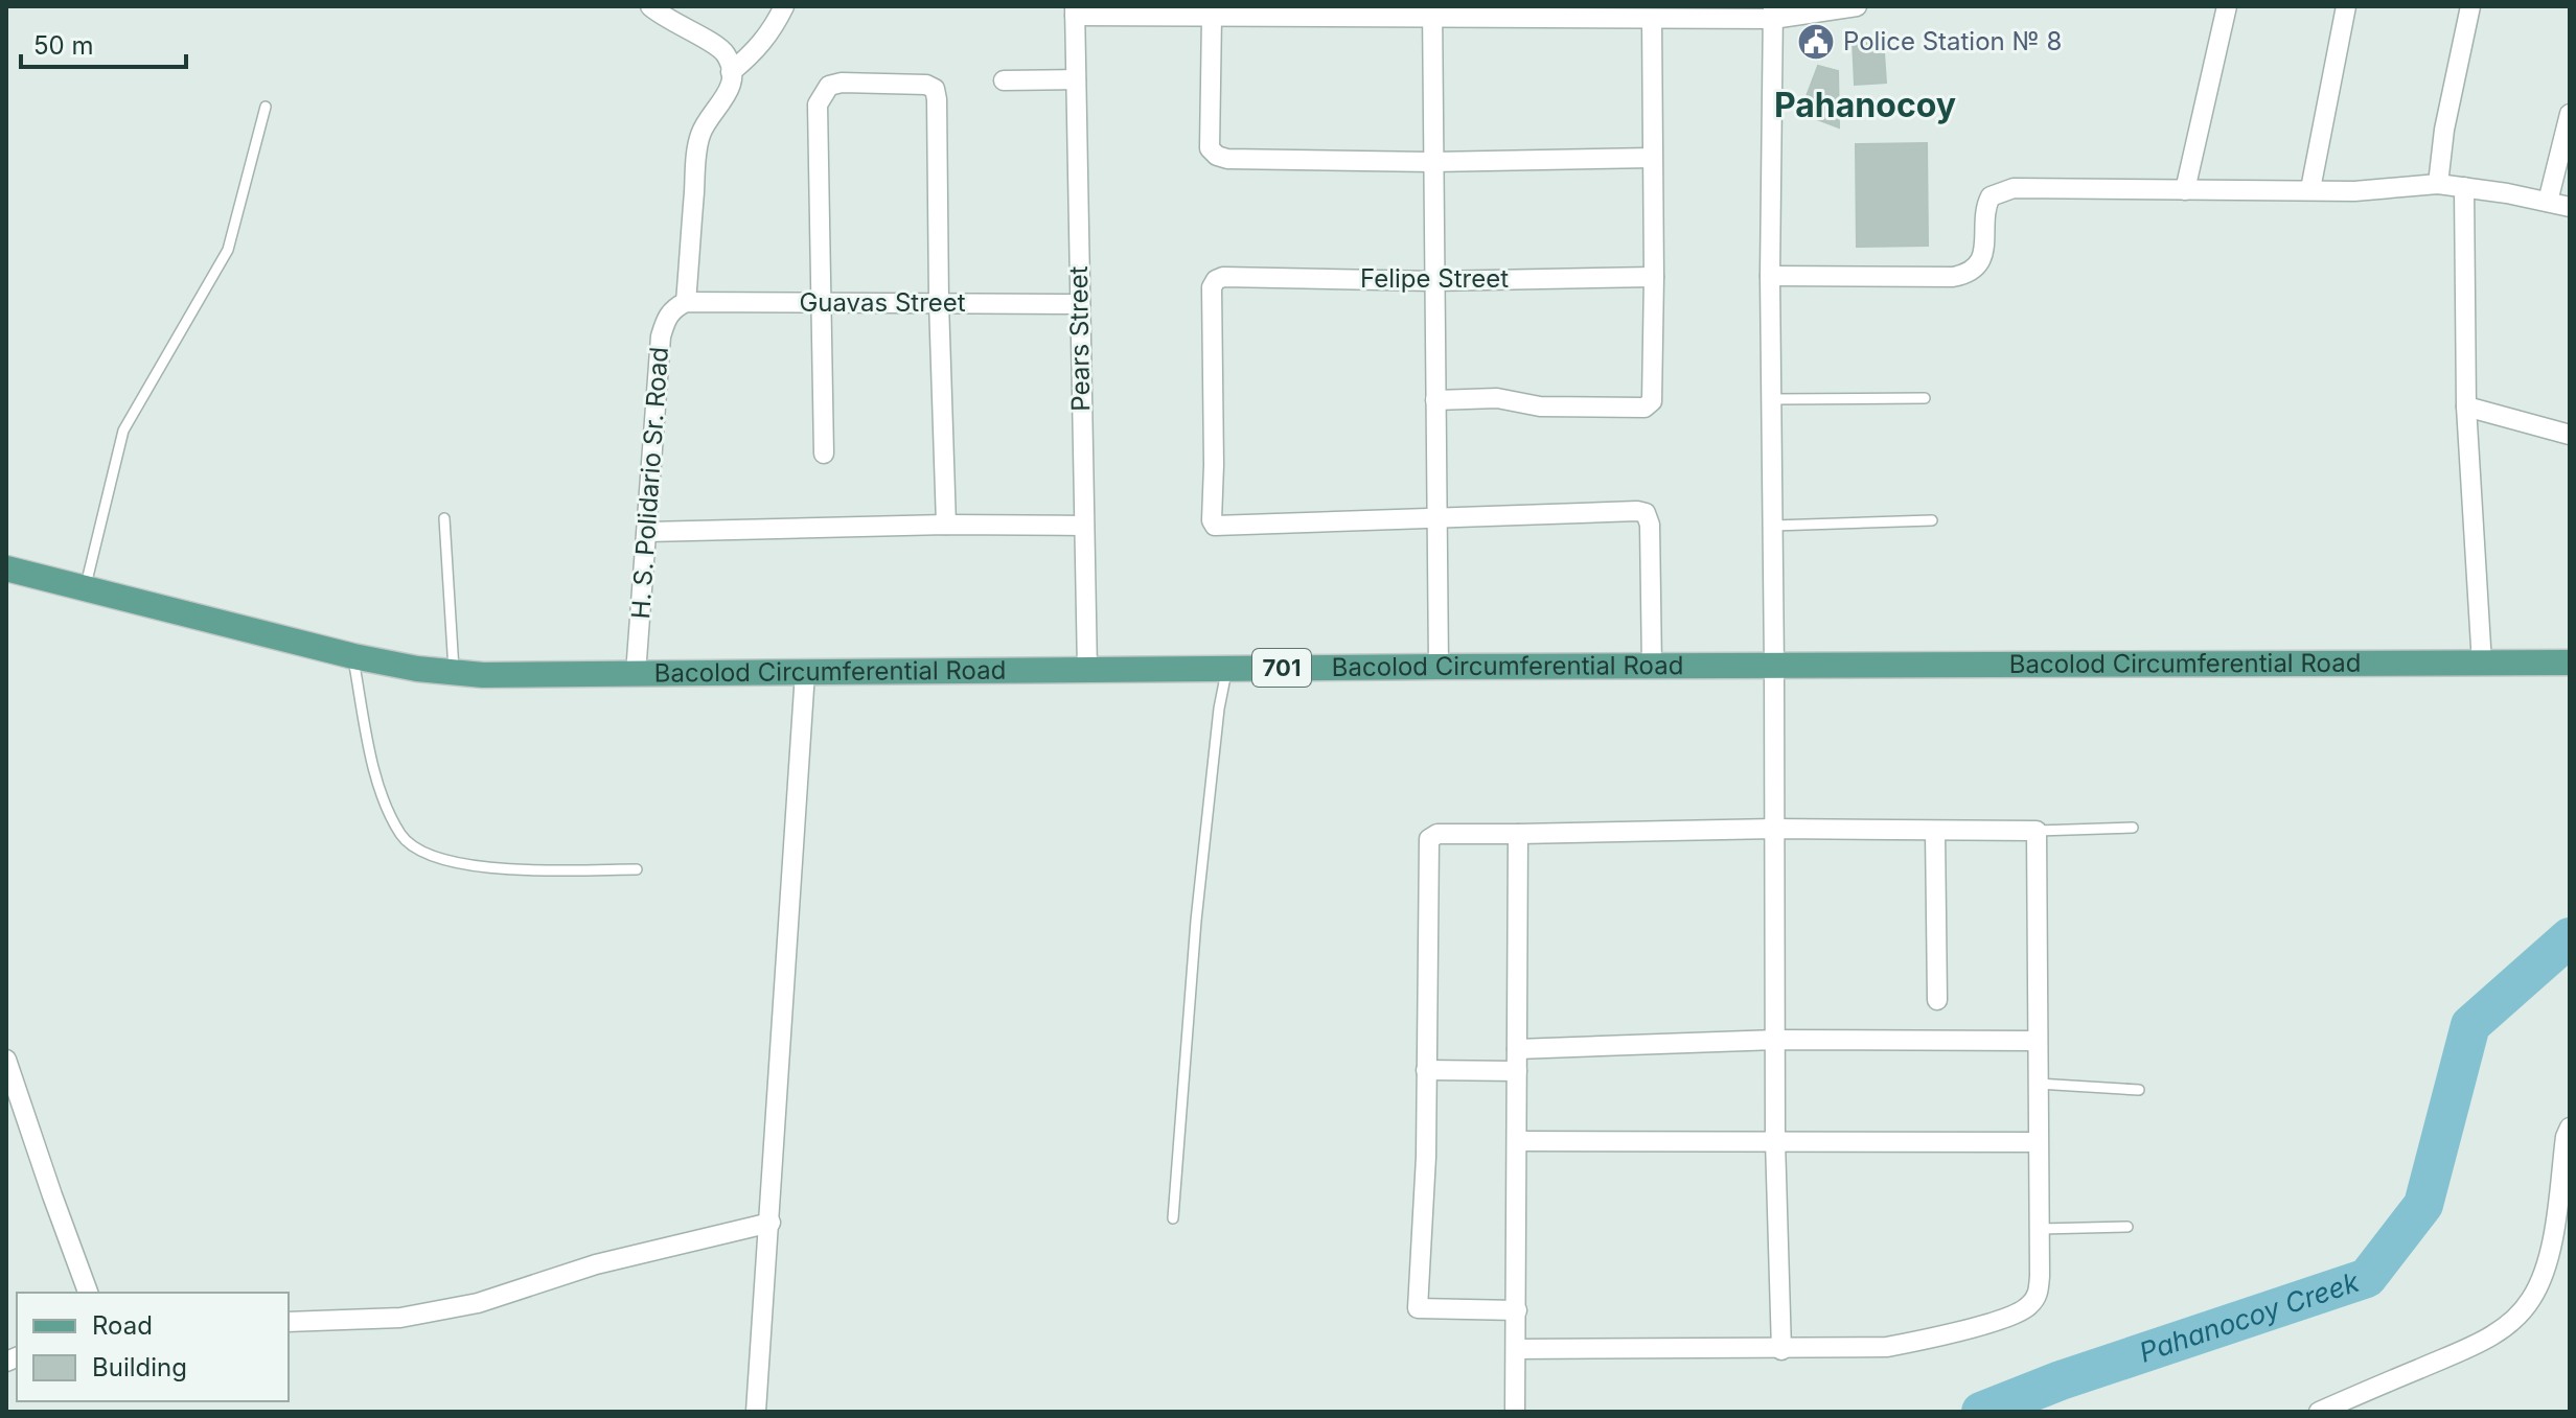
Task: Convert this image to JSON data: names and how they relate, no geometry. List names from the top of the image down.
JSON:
{
  "streets": {
    "main road": ["Bacolod Circumferential Road", "701"],
    "street": [
      "Felipe Street",
      "Guavas Street",
      "Pears Street",
      "H. S. Polidario Sr. Road"
    ]
  },
  "crossings": [
    ["Guavas Street", "Pears Street"],
    ["Guavas Street", "H. S. Polidario Sr. Road"],
    ["Pears Street", "Bacolod Circumferential Road"],
    ["H. S. Polidario Sr. Road", "Bacolod Circumferential Road"]
  ],
  "districts": ["Pahanocoy"],
  "water": ["Pahanocoy Creek"],
  "places": {
    "public building": ["Police Station № 8"]
  },
  "legend": ["Road", "Building"],
  "scale_bar": "50 m"
}
